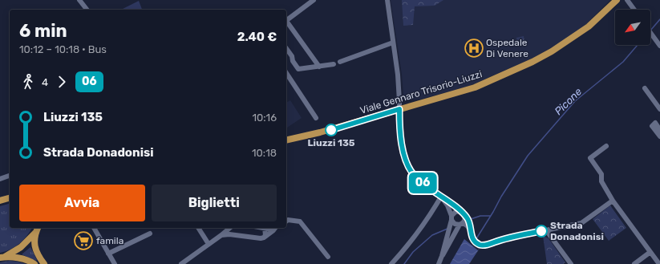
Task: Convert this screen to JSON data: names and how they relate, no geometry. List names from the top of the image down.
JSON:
{
  "streets": {
    "main road": ["Viale Gennaro Trisorio-Liuzzi"]
  },
  "water": ["Picone"],
  "places": {
    "hospital": ["Ospedale Di Venere"],
    "other": ["Liuzzi 135", "Strada Donadonisi"],
    "supermarket": ["famila"]
  },
  "lines": ["bus line 06"],
  "north": "bottom left",
  "page": {
    "on_map": "06",
    "heading": ["6 min", "10:12 – 10:18 · Bus", "2.40 €"],
    "legs": ["4", "06"],
    "list": [
      {
        "name": "Liuzzi 135",
        "value": "10:16"
      },
      {
        "name": "Strada Donadonisi",
        "value": "10:18"
      }
    ],
    "buttons": ["Avvia", "Biglietti"]
  }
}
